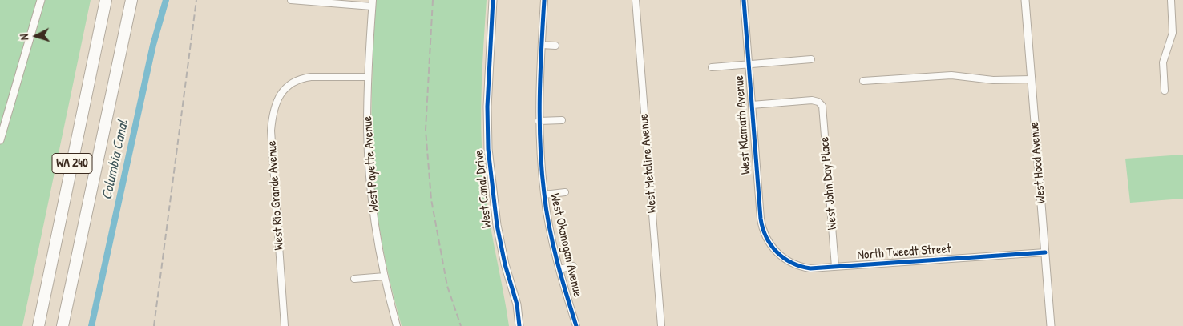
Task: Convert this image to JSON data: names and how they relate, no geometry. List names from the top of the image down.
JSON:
{
  "streets": {
    "highway": ["WA 240"],
    "street": [
      "West Klamath Avenue",
      "West Hood Avenue",
      "West Metaline Avenue",
      "West Payette Avenue",
      "West John Day Place",
      "West Canal Drive",
      "West Rio Grande Avenue",
      "West Okanogan Avenue",
      "North Tweedt Street"
    ]
  },
  "crossings": [
    ["West Klamath Avenue", "West John Day Place"],
    ["West Klamath Avenue", "North Tweedt Street"],
    ["West Hood Avenue", "North Tweedt Street"],
    ["West Payette Avenue", "West Rio Grande Avenue"],
    ["West John Day Place", "North Tweedt Street"]
  ],
  "water": ["Columbia Canal"],
  "north": "left"
}
